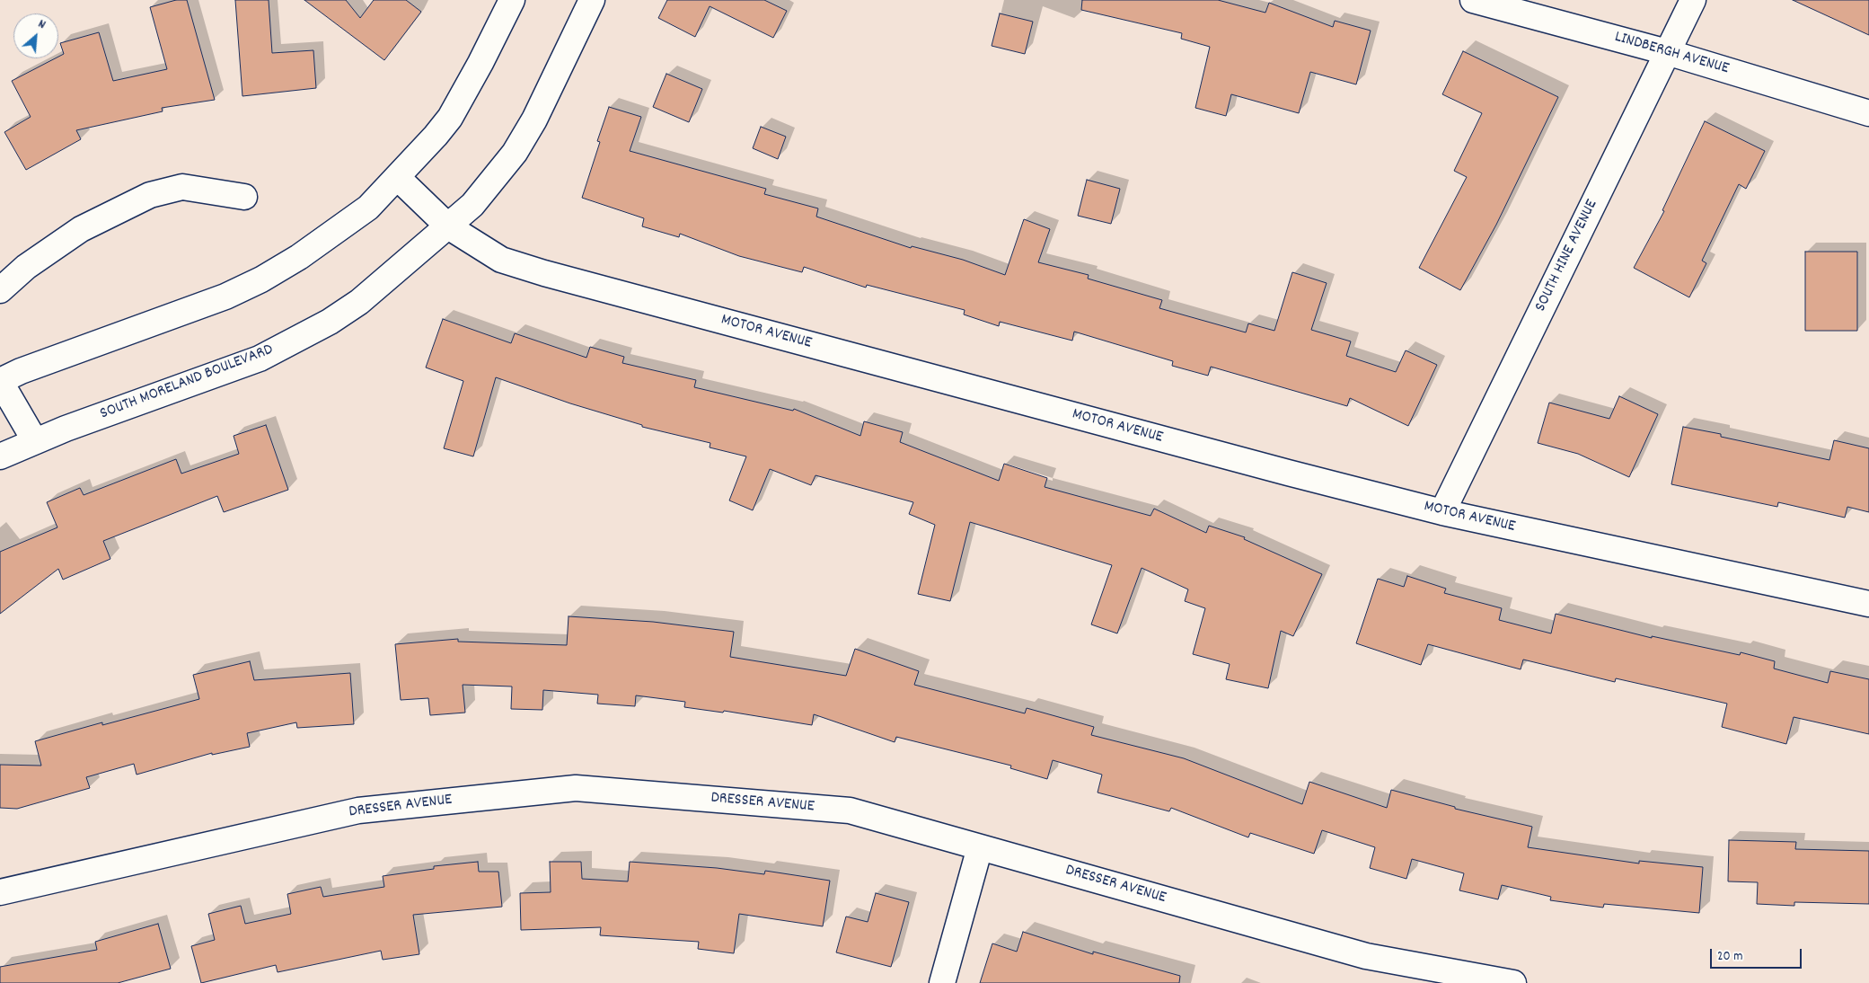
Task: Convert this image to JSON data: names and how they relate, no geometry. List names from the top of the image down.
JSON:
{
  "streets": {
    "street": [
      "LINDBERGH AVENUE",
      "SOUTH HINE AVENUE",
      "MOTOR AVENUE",
      "SOUTH MORELAND BOULEVARD",
      "DRESSER AVENUE"
    ]
  },
  "crossings": [
    ["LINDBERGH AVENUE", "SOUTH HINE AVENUE"],
    ["SOUTH HINE AVENUE", "MOTOR AVENUE"],
    ["MOTOR AVENUE", "SOUTH MORELAND BOULEVARD"]
  ],
  "scale_bar": "20 m",
  "north": "top right"
}
